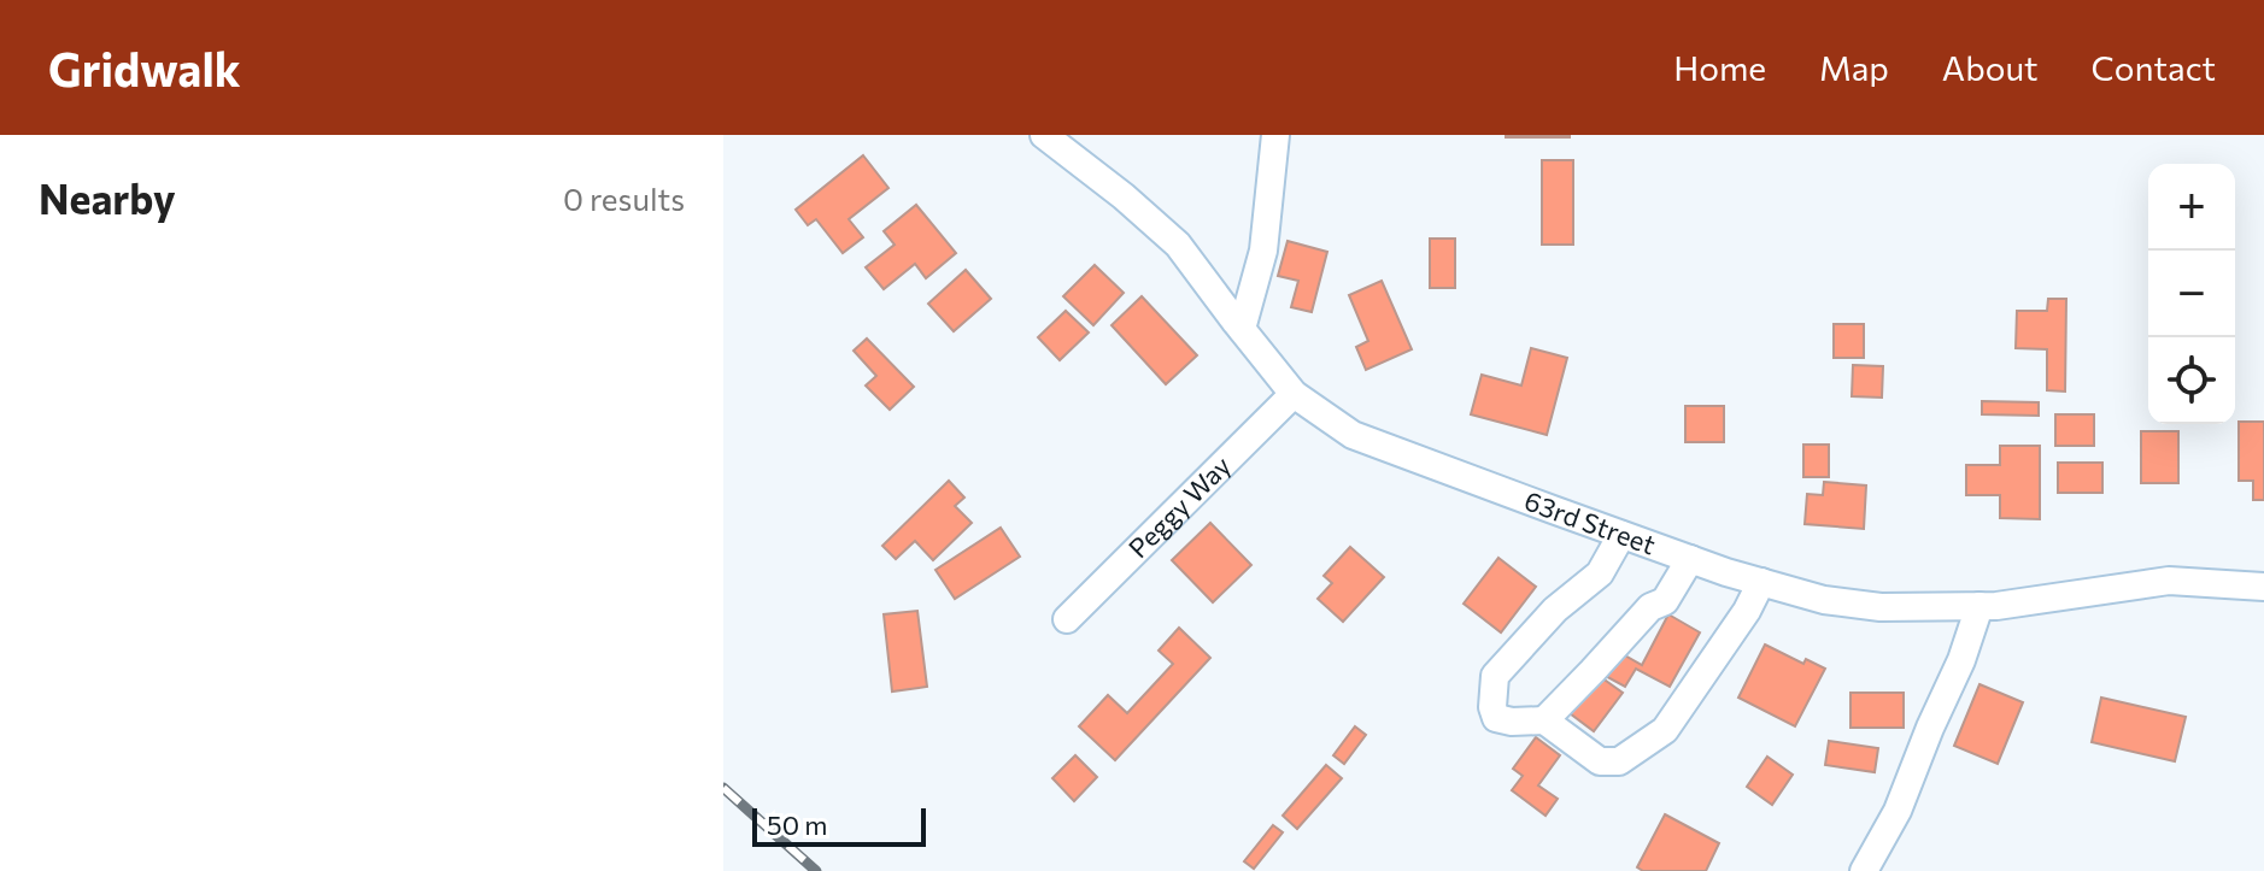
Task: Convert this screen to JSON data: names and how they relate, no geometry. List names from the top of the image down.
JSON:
{
  "streets": {
    "street": ["Peggy Way", "63rd Street"]
  },
  "crossings": [
    ["Peggy Way", "63rd Street"]
  ],
  "scale_bar": "50 m",
  "page": {
    "header": "Gridwalk",
    "nav": [
      "Home",
      "Map",
      "About",
      "Contact"
    ],
    "heading": ["Nearby", "0 results"],
    "map_buttons": ["+", "−"],
    "scale": "50 m"
  }
}
